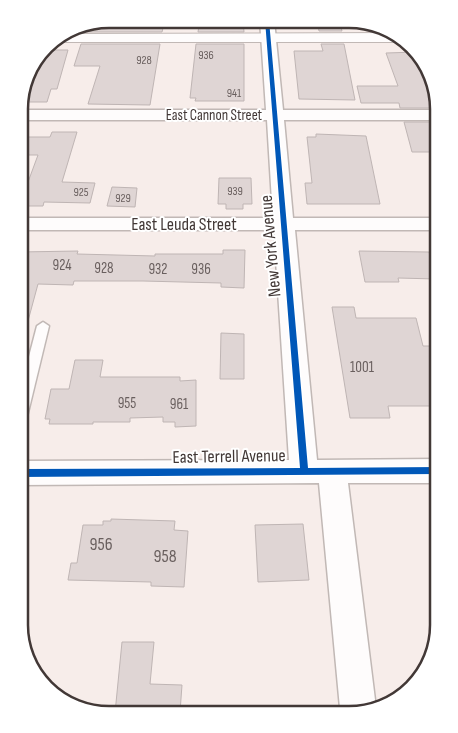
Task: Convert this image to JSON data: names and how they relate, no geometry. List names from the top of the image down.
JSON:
{
  "streets": {
    "street": [
      "East Cannon Street",
      "East Leuda Street",
      "New York Avenue",
      "East Terrell Avenue"
    ]
  },
  "crossings": [
    ["East Cannon Street", "New York Avenue"],
    ["East Leuda Street", "New York Avenue"],
    ["New York Avenue", "East Terrell Avenue"]
  ],
  "house_numbers": [
    "936",
    "928",
    "941",
    "939",
    "925",
    "929",
    "924",
    "928",
    "932",
    "936",
    "1001",
    "955",
    "961",
    "956",
    "958"
  ]
}
